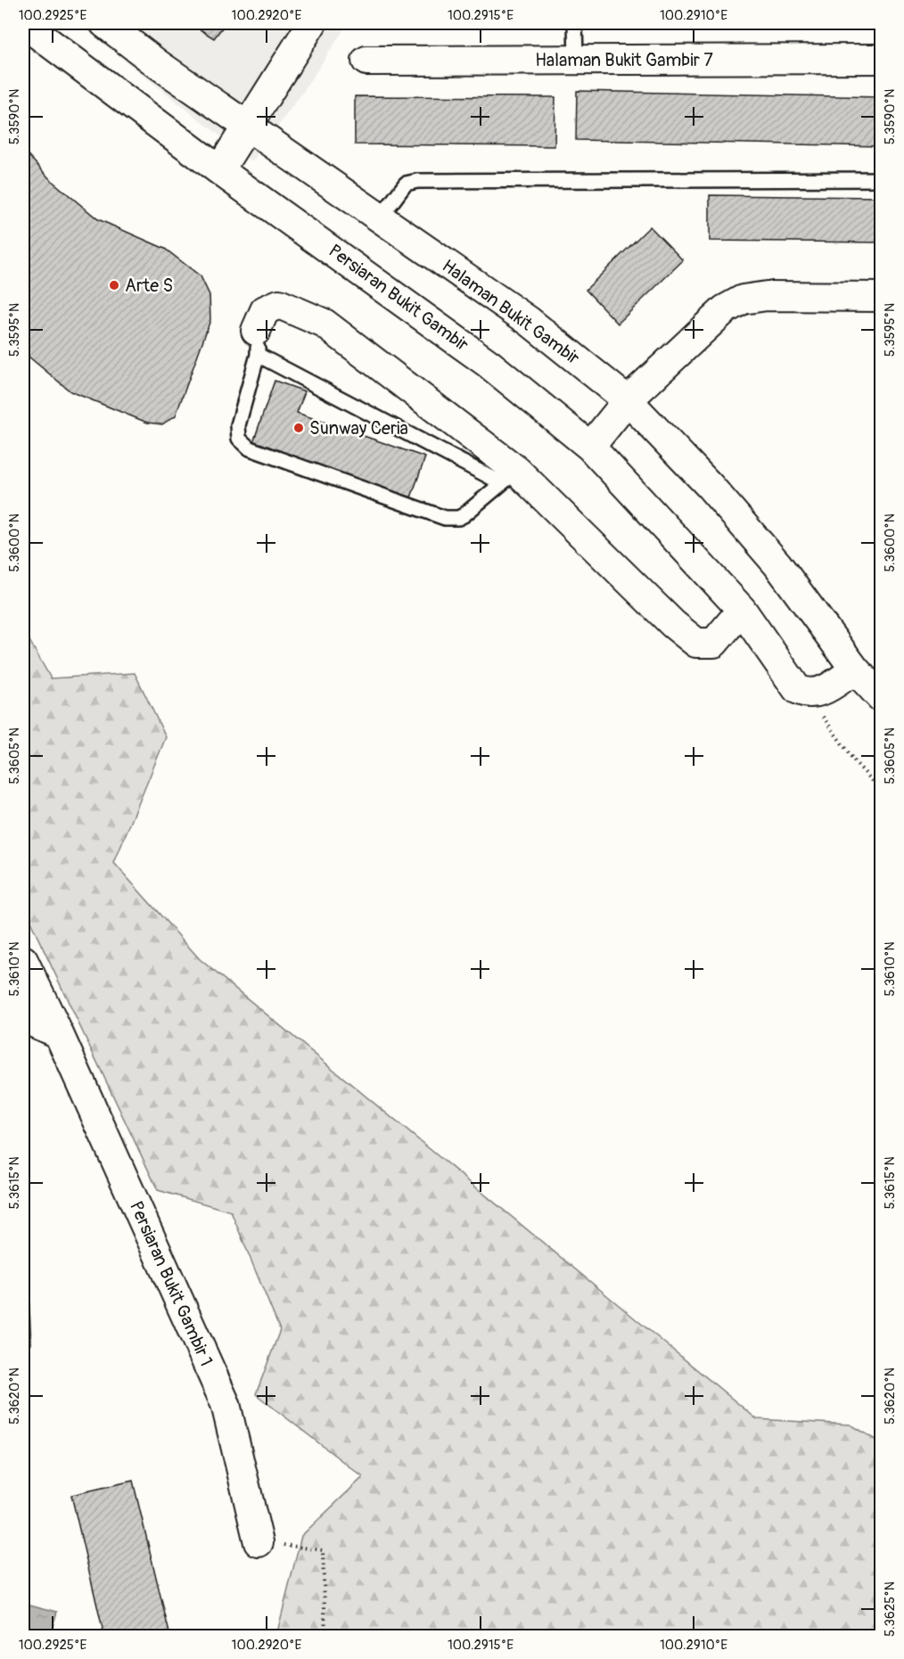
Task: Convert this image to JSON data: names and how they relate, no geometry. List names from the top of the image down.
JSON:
{
  "streets": {
    "street": [
      "Halaman Bukit Gambir 7",
      "Persiaran Bukit Gambir",
      "Halaman Bukit Gambir",
      "Persiaran Bukit Gambir 1"
    ]
  },
  "places": ["Arte S", "Sunway Ceria"],
  "coordinates": [
    "100.2925°E",
    "100.2920°E",
    "100.2915°E",
    "100.2910°E",
    "5.3590°N",
    "5.3595°N",
    "5.3600°N",
    "5.3605°N",
    "5.3610°N",
    "5.3615°N",
    "5.3620°N",
    "5.3625°N"
  ]
}
